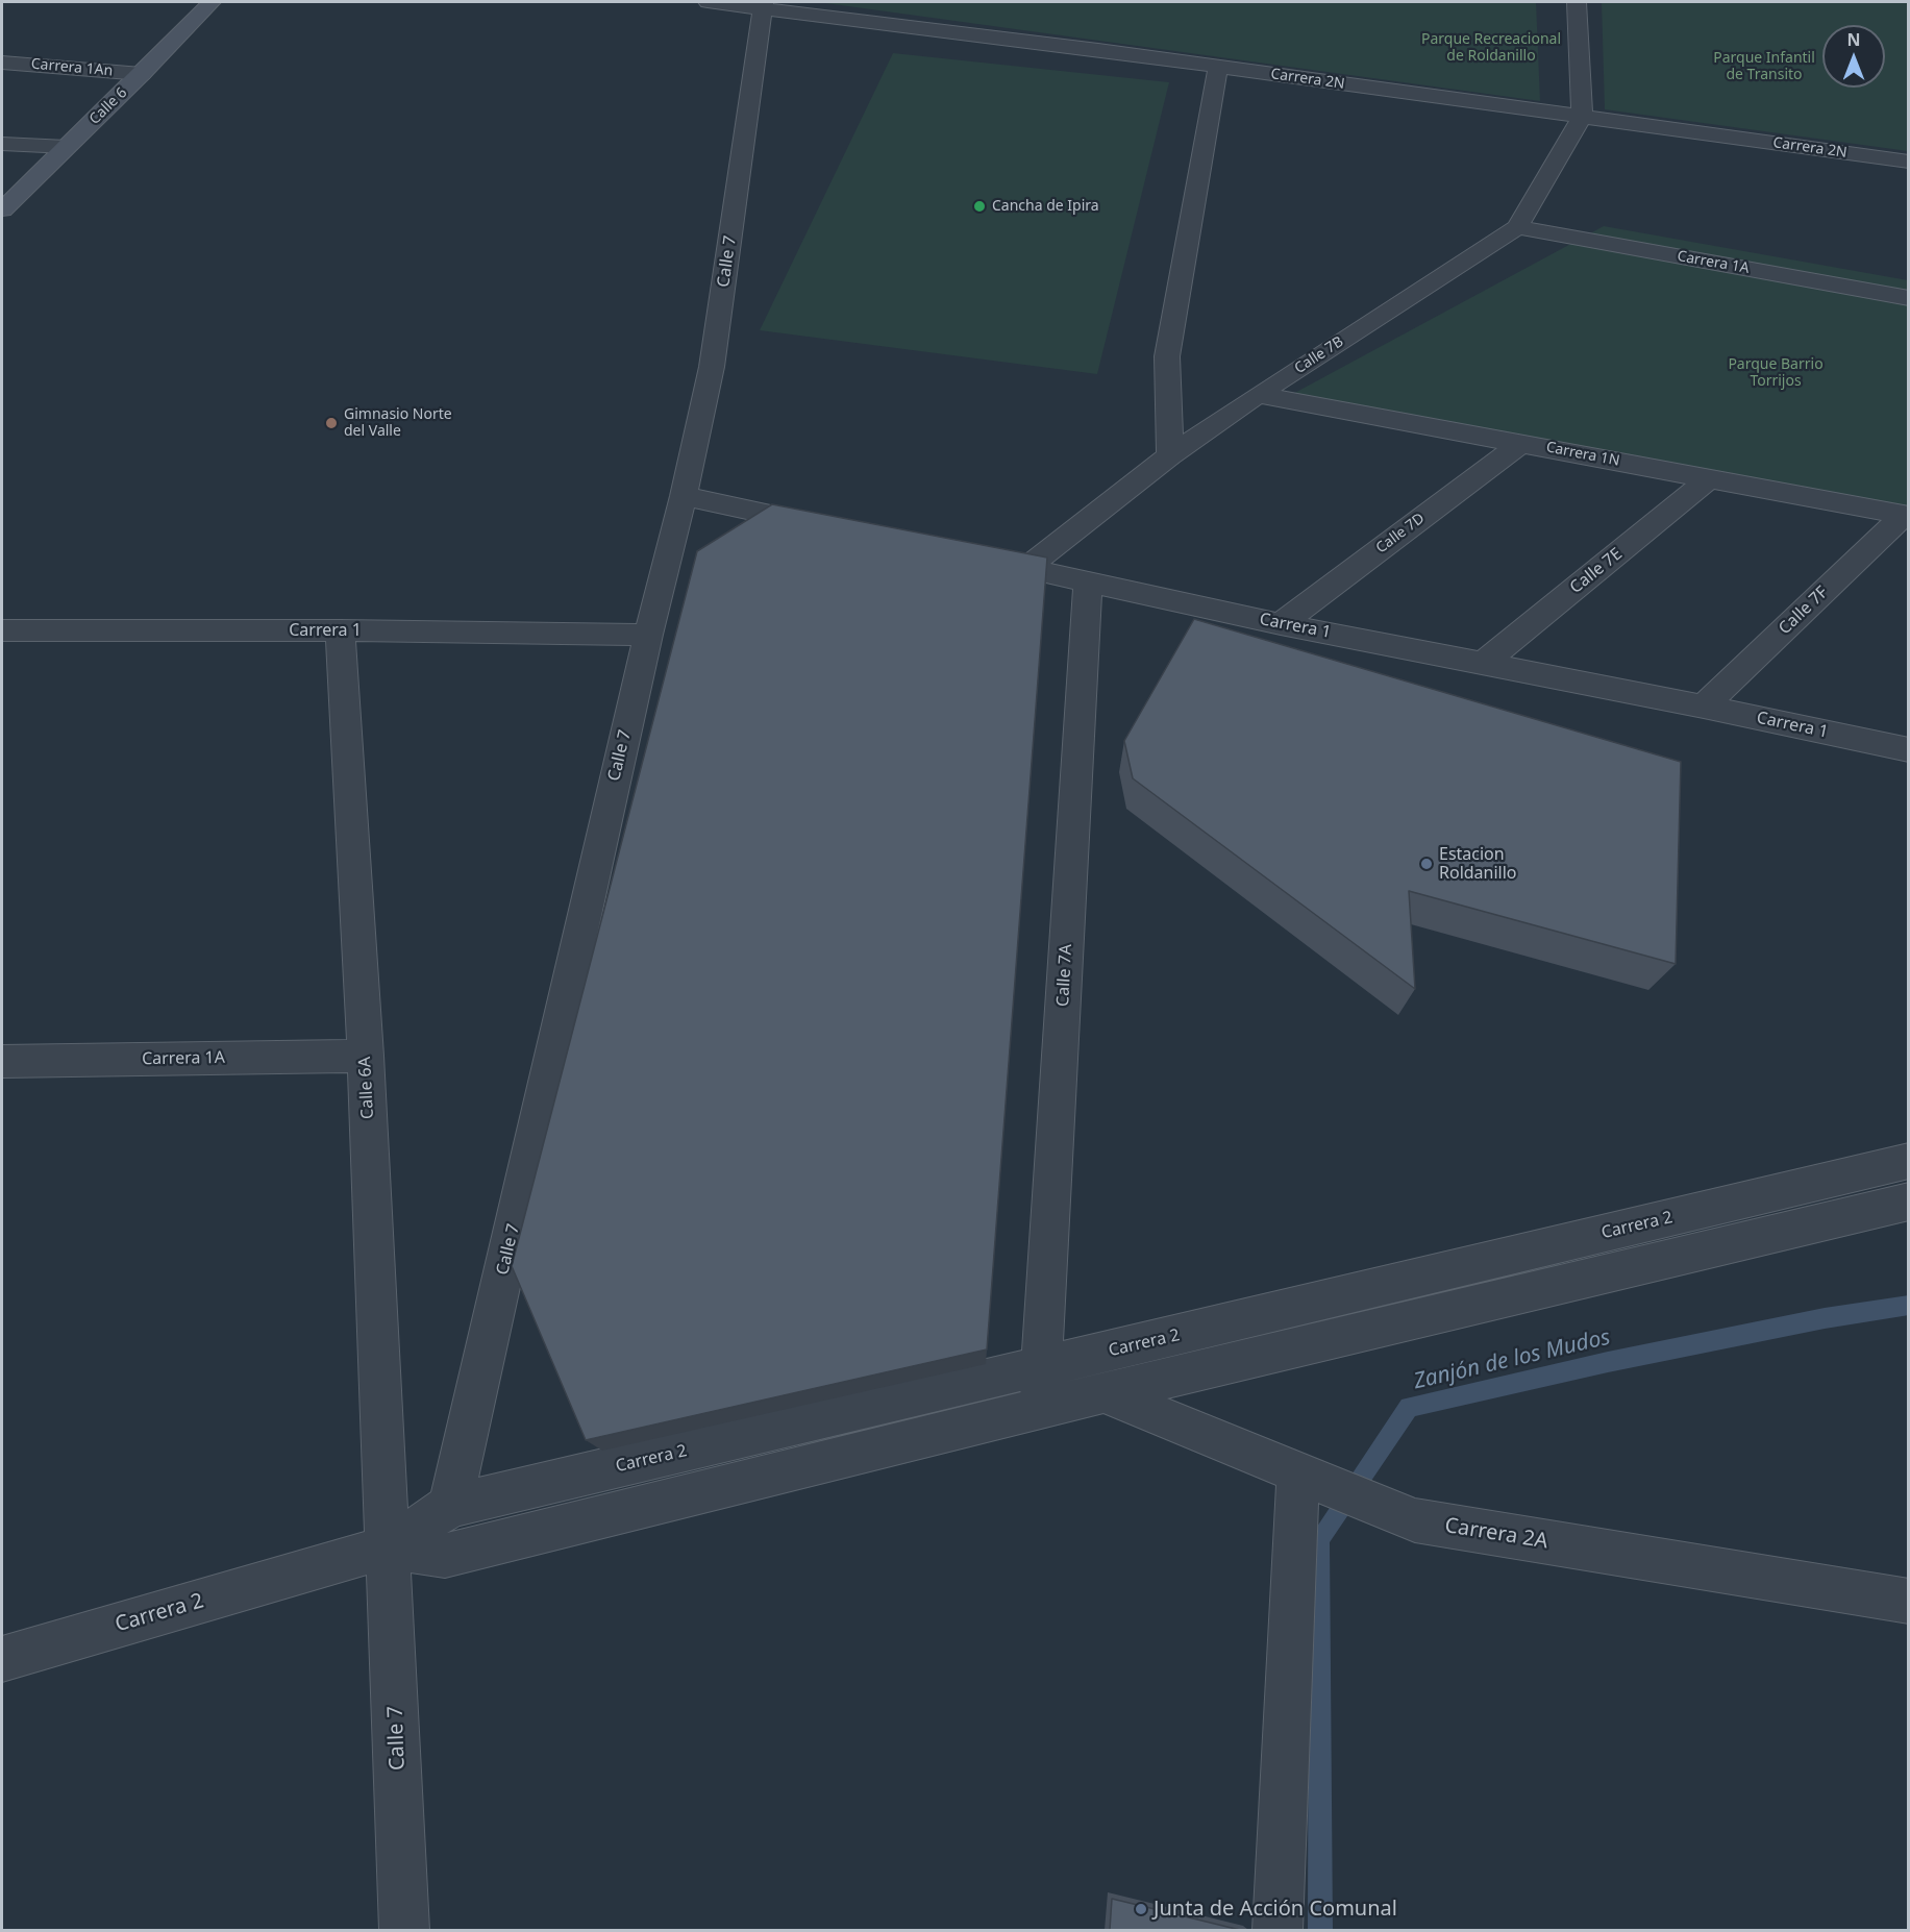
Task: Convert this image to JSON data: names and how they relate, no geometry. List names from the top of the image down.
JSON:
{
  "streets": {
    "street": [
      "Carrera 1An",
      "Carrera 2N",
      "Calle 6",
      "Calle 7",
      "Carrera 1A",
      "Calle 7B",
      "Carrera 1N",
      "Calle 7D",
      "Calle 7E",
      "Calle 7F",
      "Carrera 1",
      "Calle 7A",
      "Calle 6A",
      "Carrera 2",
      "Carrera 2A"
    ]
  },
  "crossings": [
    ["Carrera 1An", "Calle 6"],
    ["Carrera 2N", "Calle 7"],
    ["Carrera 2N", "Calle 7B"],
    ["Calle 7", "Carrera 1"],
    ["Calle 7", "Calle 6A"],
    ["Calle 7", "Carrera 2"],
    ["Carrera 1A", "Calle 7B"],
    ["Carrera 1A", "Calle 6A"],
    ["Calle 7B", "Carrera 1N"],
    ["Calle 7B", "Carrera 1"],
    ["Carrera 1N", "Calle 7D"],
    ["Carrera 1N", "Calle 7E"],
    ["Carrera 1N", "Calle 7F"],
    ["Calle 7D", "Carrera 1"],
    ["Calle 7E", "Carrera 1"],
    ["Calle 7F", "Carrera 1"],
    ["Carrera 1", "Calle 7A"],
    ["Carrera 1", "Calle 6A"],
    ["Calle 7A", "Carrera 2"],
    ["Calle 6A", "Carrera 2"],
    ["Carrera 2", "Carrera 2A"]
  ],
  "water": ["Zanjón de los Mudos"],
  "parks": ["Parque Recreacional de Roldanillo", "Parque Infantil de Transito", "Parque Barrio Torrijos"],
  "places": [
    "Cancha de Ipira",
    "Gimnasio Norte del Valle",
    "Estacion Roldanillo",
    "Junta de Acción Comunal"
  ],
  "north": "top"
}
